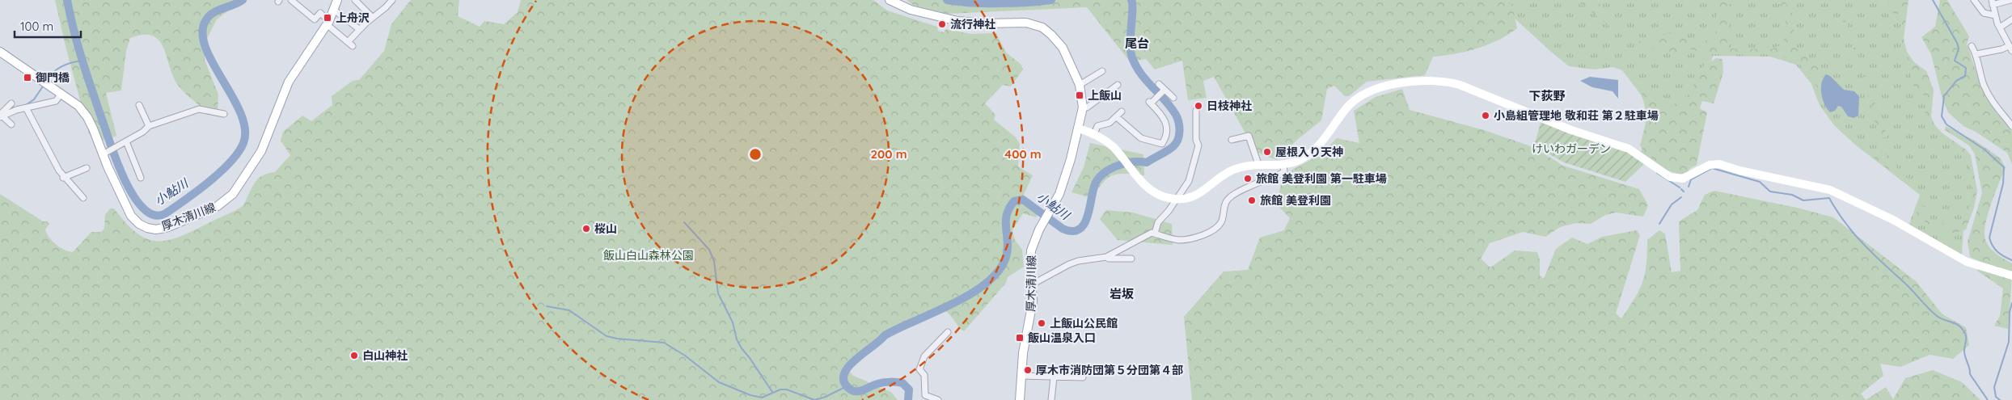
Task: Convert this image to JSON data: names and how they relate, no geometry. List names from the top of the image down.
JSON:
{
  "streets": {
    "main road": ["厚木清川線"]
  },
  "districts": ["尾台", "下荻野", "岩坂"],
  "water": ["小鮎川"],
  "parks": ["けいわガーデン", "飯山白山森林公園"],
  "places": {
    "transit": [
      "上舟沢",
      "御門橋",
      "上飯山",
      "飯山温泉入口"
    ],
    "other": [
      "流行神社",
      "日枝神社",
      "小島組管理地 敬和荘 第２駐車場",
      "屋根入り天神",
      "旅館 美登利園 第一駐車場",
      "旅館 美登利園",
      "桜山",
      "上飯山公民館",
      "白山神社",
      "厚木市消防団第５分団第４部"
    ]
  },
  "scale_bar": "100 m",
  "rings": ["200 m", "400 m"]
}
